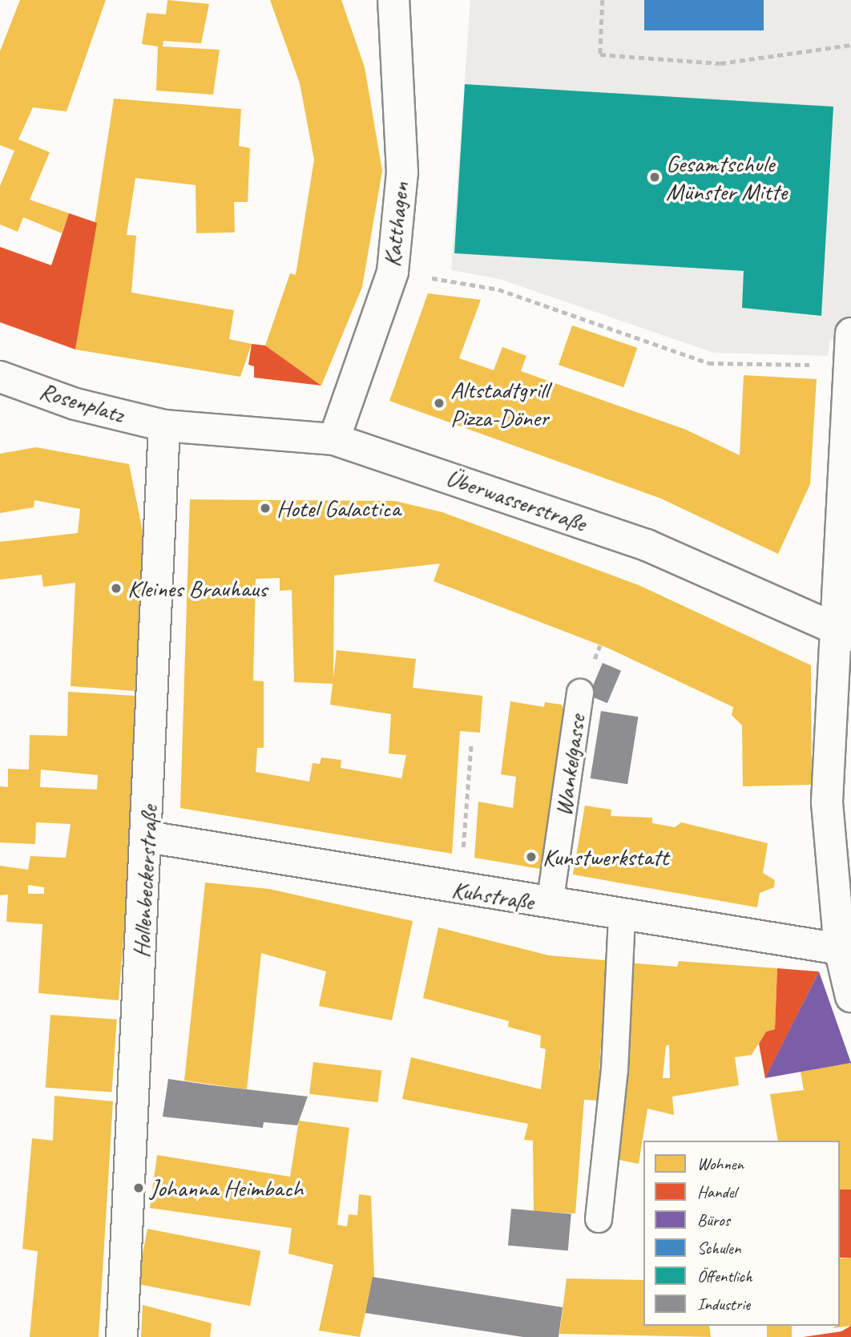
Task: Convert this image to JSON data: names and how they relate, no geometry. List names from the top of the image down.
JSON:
{
  "streets": {
    "street": [
      "Katthagen",
      "Rosenplatz",
      "Überwasserstraße",
      "Hollenbeckerstraße",
      "Kuhstraße"
    ],
    "lane": ["Wankelgasse"]
  },
  "crossings": [
    ["Katthagen", "Überwasserstraße"],
    ["Rosenplatz", "Überwasserstraße"],
    ["Rosenplatz", "Hollenbeckerstraße"],
    ["Überwasserstraße", "Hollenbeckerstraße"],
    ["Wankelgasse", "Kuhstraße"],
    ["Hollenbeckerstraße", "Kuhstraße"]
  ],
  "places": [
    "Gesamtschule Münster Mitte",
    "Altstadtgrill Pizza-Döner",
    "Hotel Galactica",
    "Kleines Brauhaus",
    "Kunstwerkstatt",
    "Johanna Heimbach"
  ],
  "legend": [
    "Wohnen",
    "Handel",
    "Büros",
    "Schulen",
    "Öffentlich",
    "Industrie"
  ]
}
